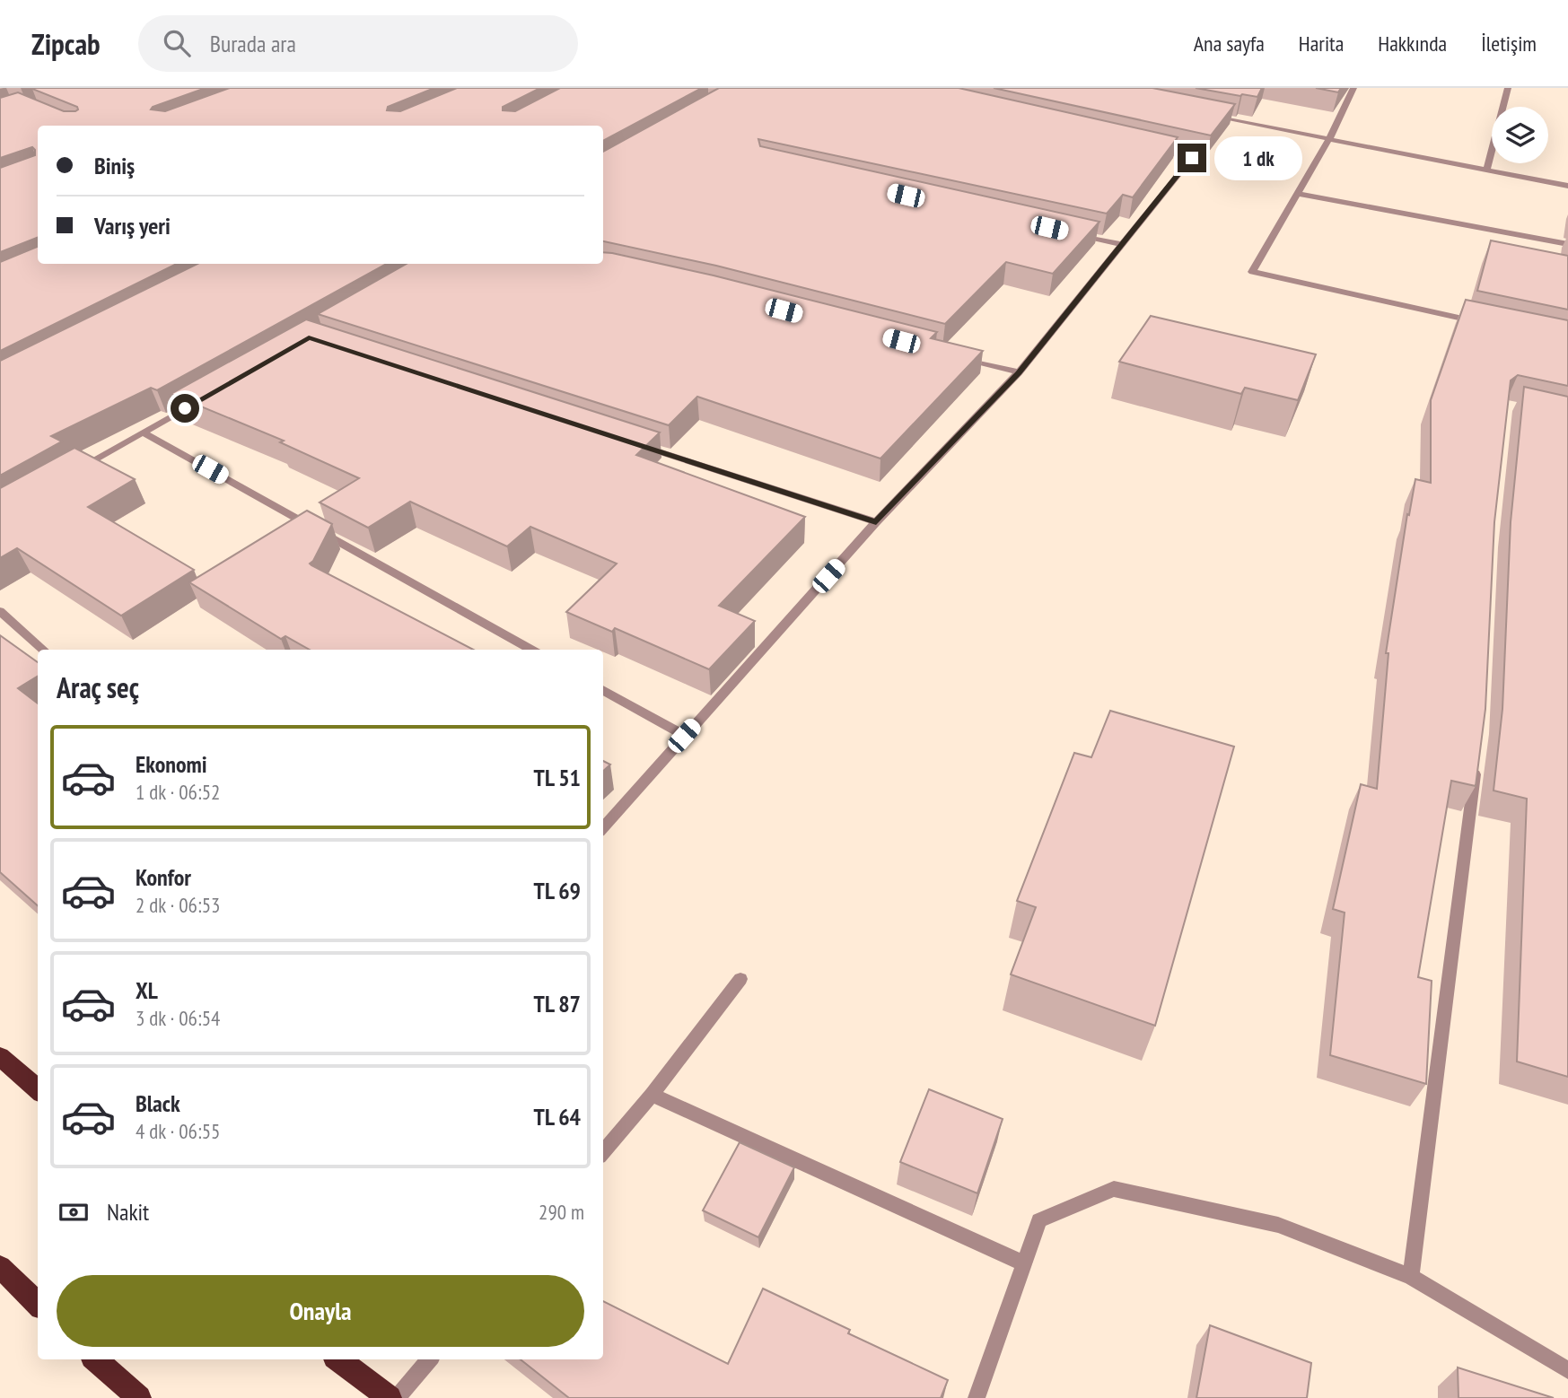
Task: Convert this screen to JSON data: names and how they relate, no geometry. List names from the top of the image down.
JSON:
{
  "page": {
    "header": "Zipcab",
    "search": "Burada ara",
    "nav": [
      "Ana sayfa",
      "Harita",
      "Hakkında",
      "İletişim"
    ],
    "banner": ["Biniş", "Varış yeri"],
    "bubble": "1 dk",
    "heading": "Araç seç",
    "list": [
      {
        "name": "Ekonomi",
        "note": "1 dk · 06:52",
        "value": "TL 51"
      },
      {
        "name": "Konfor",
        "note": "2 dk · 06:53",
        "value": "TL 69"
      },
      {
        "name": "XL",
        "note": "3 dk · 06:54",
        "value": "TL 87"
      },
      {
        "name": "Black",
        "note": "4 dk · 06:55",
        "value": "TL 64"
      }
    ],
    "pay": ["Nakit", "290 m"],
    "buttons": "Onayla"
  }
}
